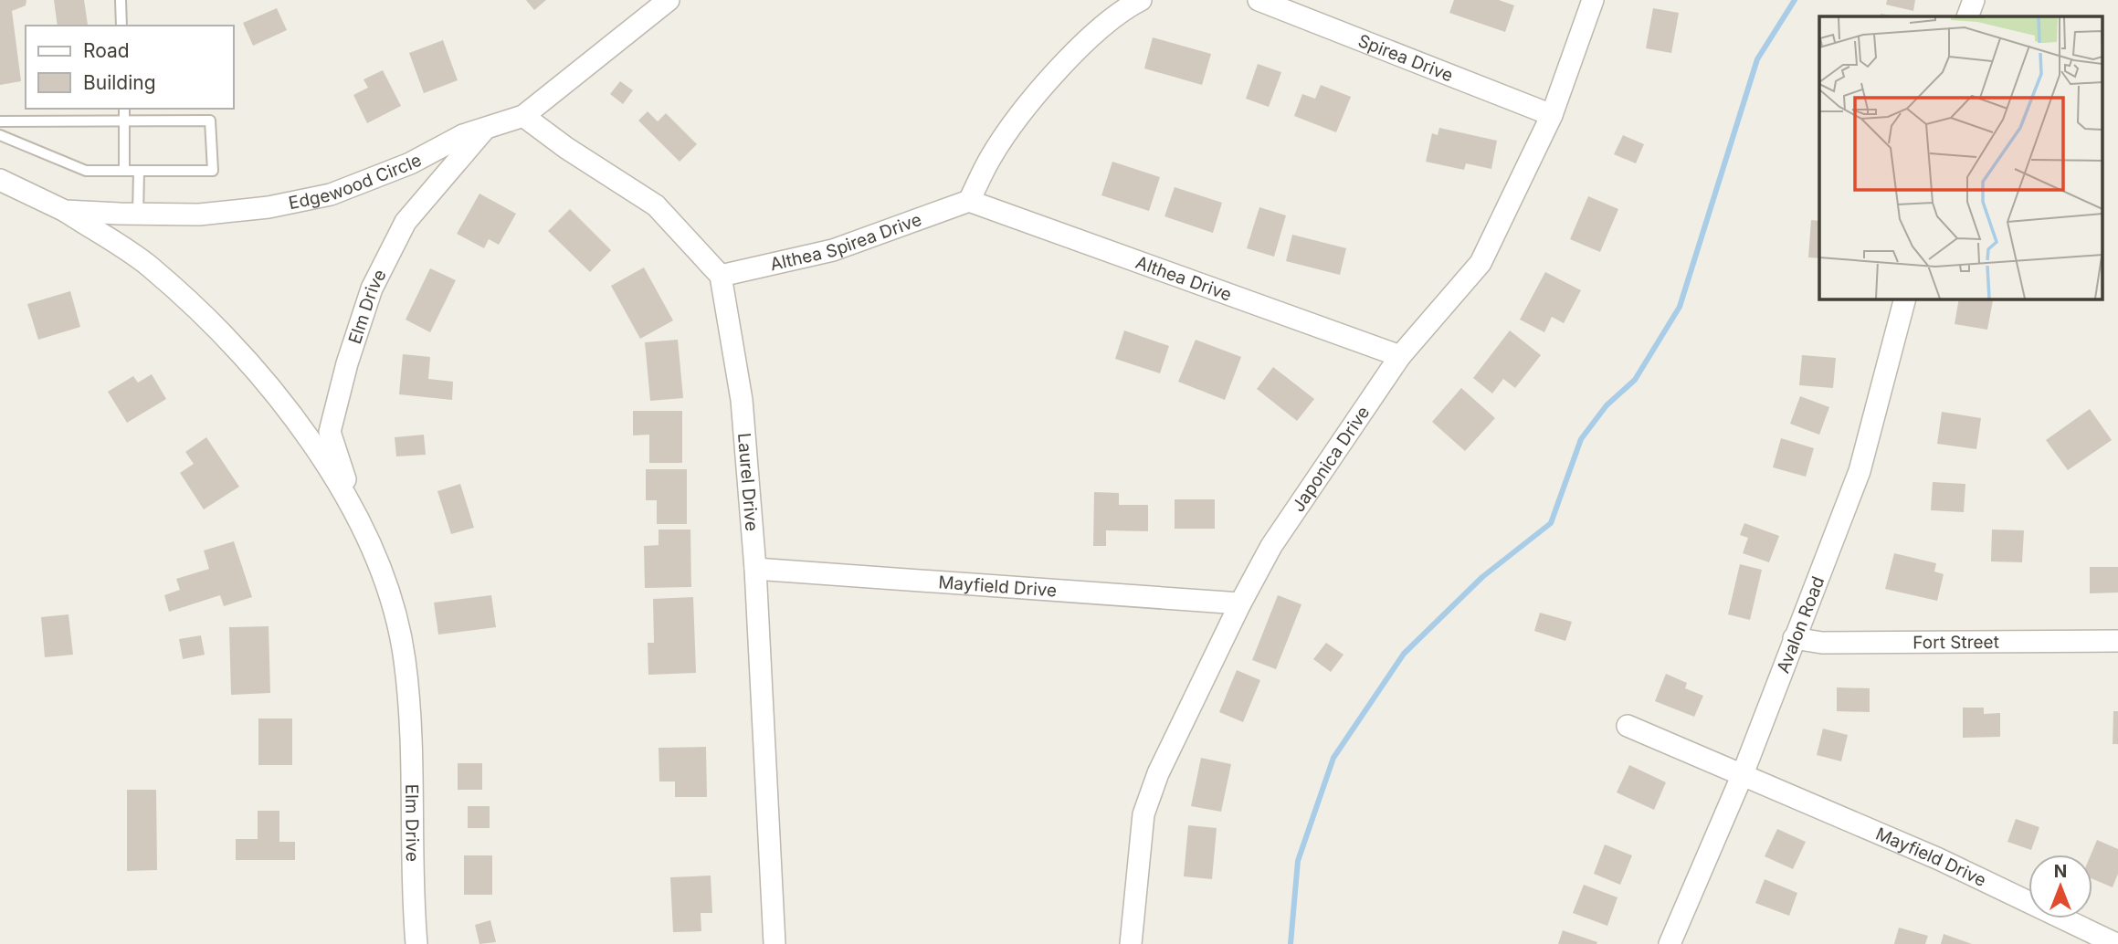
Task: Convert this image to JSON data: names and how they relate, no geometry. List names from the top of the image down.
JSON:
{
  "streets": {
    "street": [
      "Spirea Drive",
      "Edgewood Circle",
      "Althea Spirea Drive",
      "Althea Drive",
      "Elm Drive",
      "Japonica Drive",
      "Laurel Drive",
      "Mayfield Drive",
      "Avalon Road",
      "Fort Street"
    ]
  },
  "crossings": [
    ["Spirea Drive", "Japonica Drive"],
    ["Edgewood Circle", "Elm Drive"],
    ["Althea Spirea Drive", "Althea Drive"],
    ["Althea Spirea Drive", "Laurel Drive"],
    ["Althea Drive", "Japonica Drive"],
    ["Japonica Drive", "Mayfield Drive"],
    ["Laurel Drive", "Mayfield Drive"],
    ["Mayfield Drive", "Avalon Road"],
    ["Avalon Road", "Fort Street"]
  ],
  "legend": ["Road", "Building"],
  "north": "top"
}
